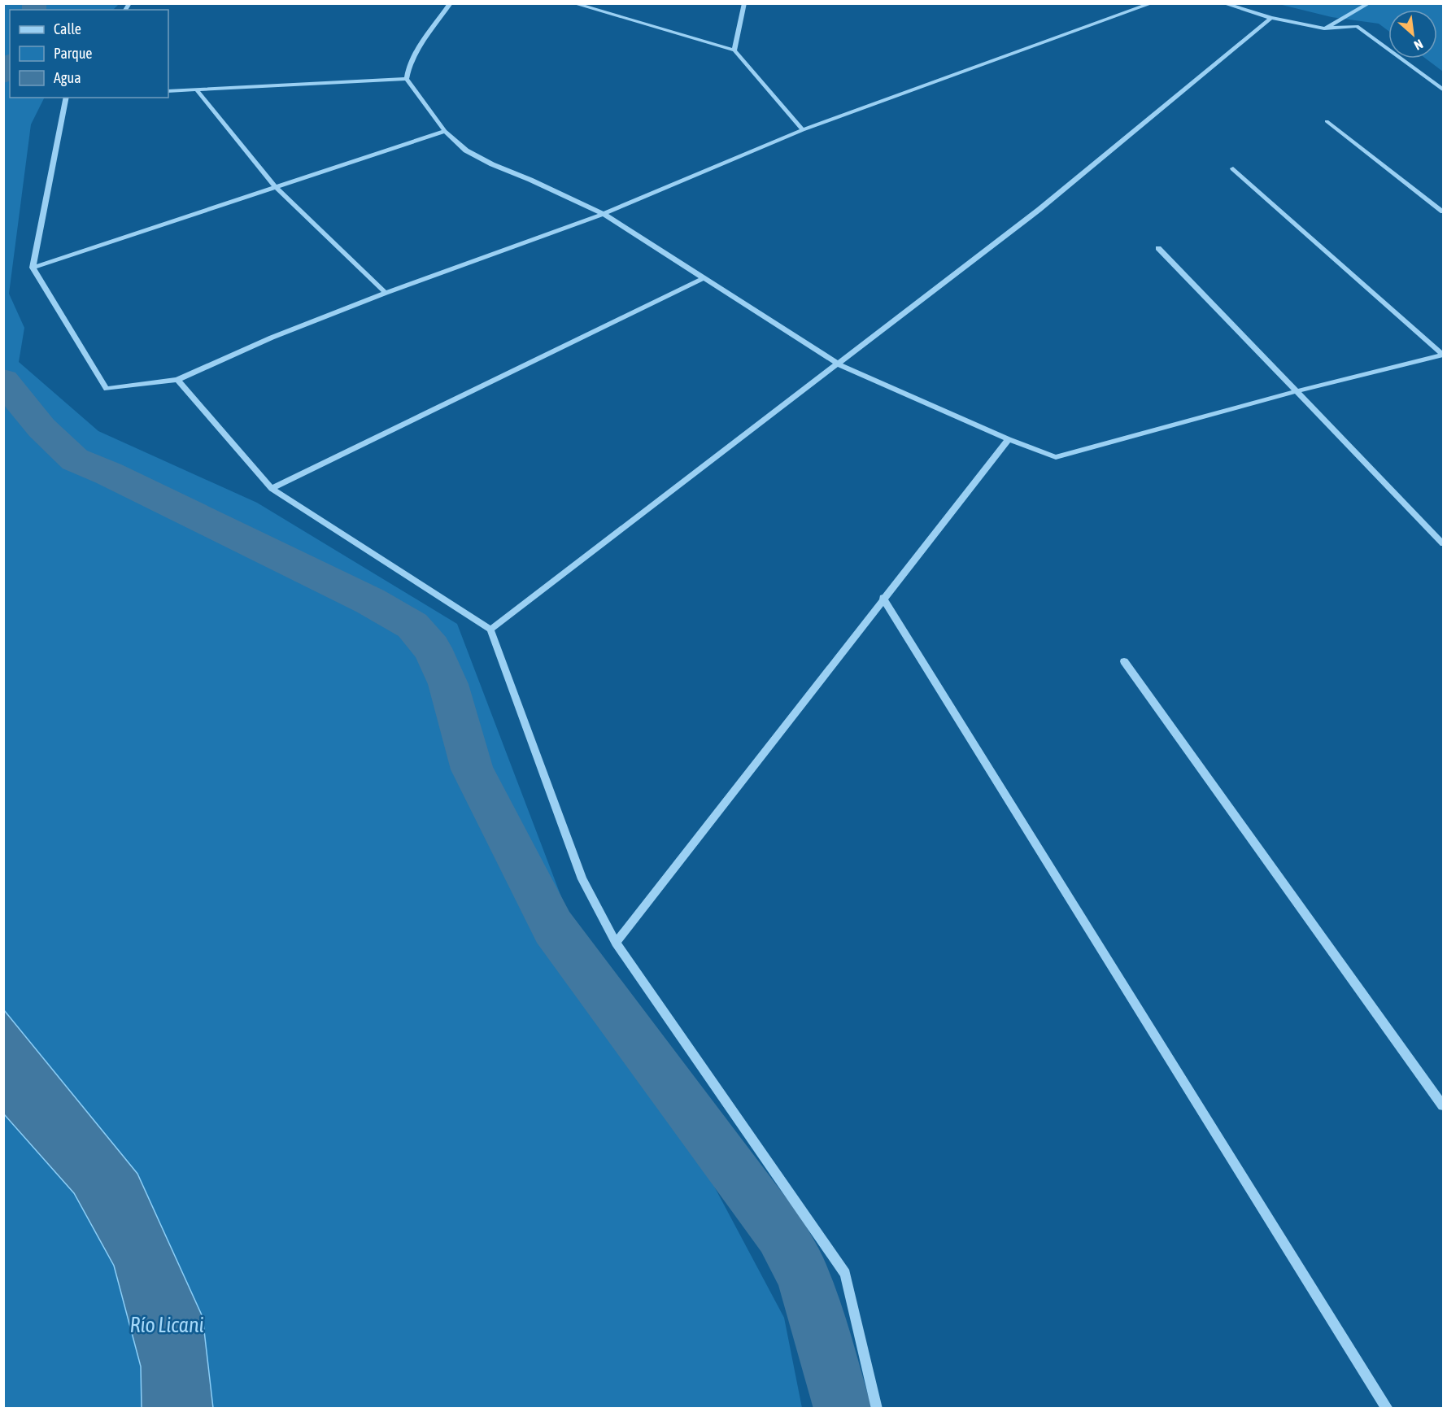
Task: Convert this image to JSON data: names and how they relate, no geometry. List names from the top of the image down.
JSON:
{
  "water": ["Río Licani"],
  "legend": ["Calle", "Parque", "Agua"],
  "north": "bottom right"
}
